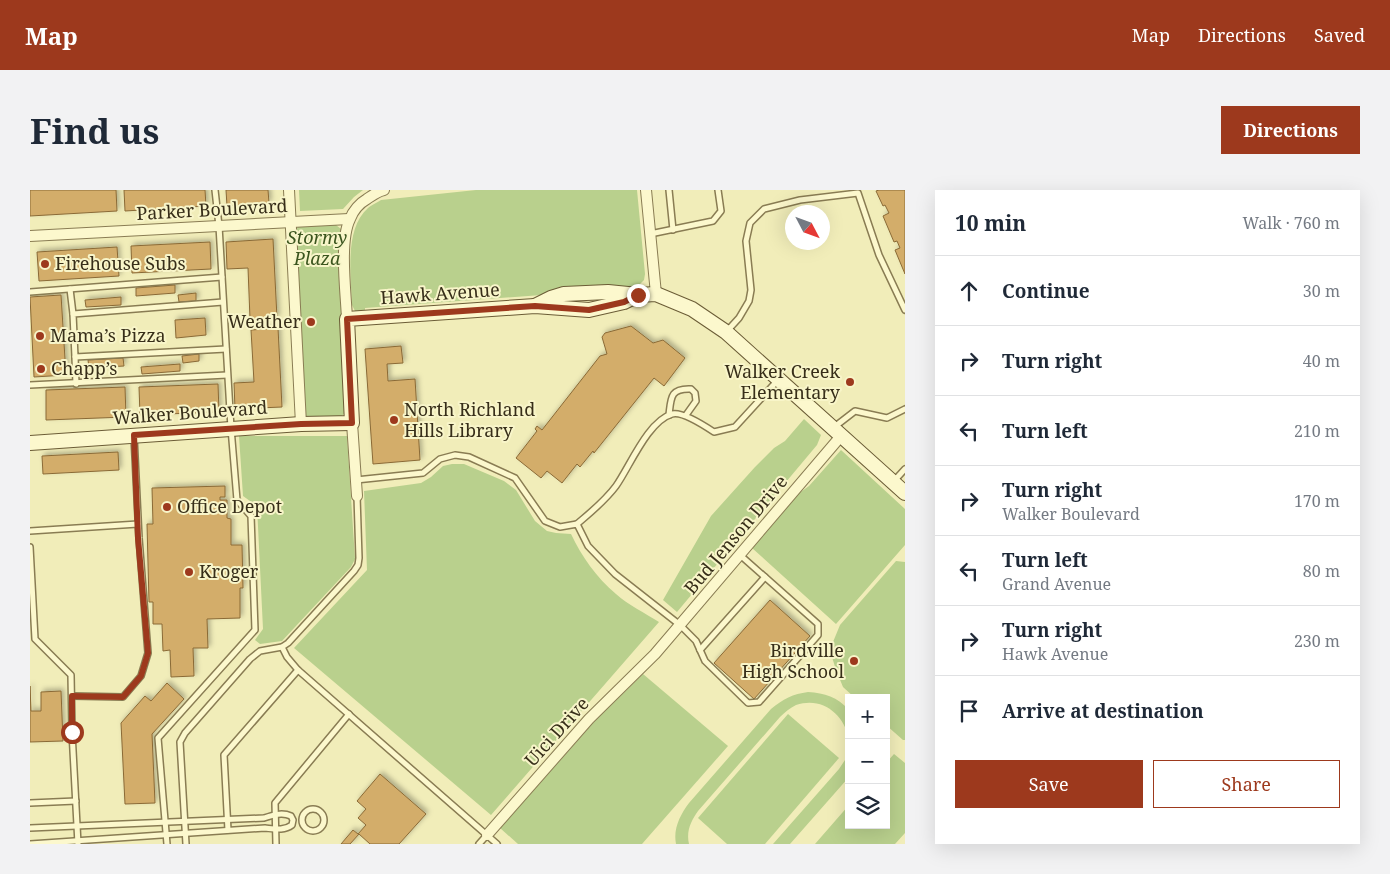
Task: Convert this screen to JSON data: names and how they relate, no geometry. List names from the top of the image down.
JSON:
{
  "streets": {
    "street": [
      "Parker Boulevard",
      "Hawk Avenue",
      "Walker Boulevard",
      "Bud Jenson Drive",
      "Uici Drive"
    ]
  },
  "crossings": [
    ["Hawk Avenue", "Bud Jenson Drive"],
    ["Bud Jenson Drive", "Uici Drive"]
  ],
  "parks": ["Stormy Plaza"],
  "places": [
    "Firehouse Subs",
    "Weather",
    "Mama’s Pizza",
    "Chapp’s",
    "Walker Creek Elementary",
    "North Richland Hills Library",
    "Office Depot",
    "Kroger",
    "Birdville High School"
  ],
  "north": "bottom right",
  "page": {
    "header": "Map",
    "nav": ["Map", "Directions", "Saved"],
    "buttons": [
      "Directions",
      ["Save", "Share"]
    ],
    "title": "Find us",
    "heading": ["10 min", "Walk · 760 m"],
    "list": [
      ["Continue", "30 m"],
      ["Turn right", "40 m"],
      ["Turn left", "210 m"],
      ["Turn right", "Walker Boulevard", "170 m"],
      ["Turn left", "Grand Avenue", "80 m"],
      ["Turn right", "Hawk Avenue", "230 m"],
      "Arrive at destination"
    ],
    "map_buttons": ["+", "−"]
  }
}
